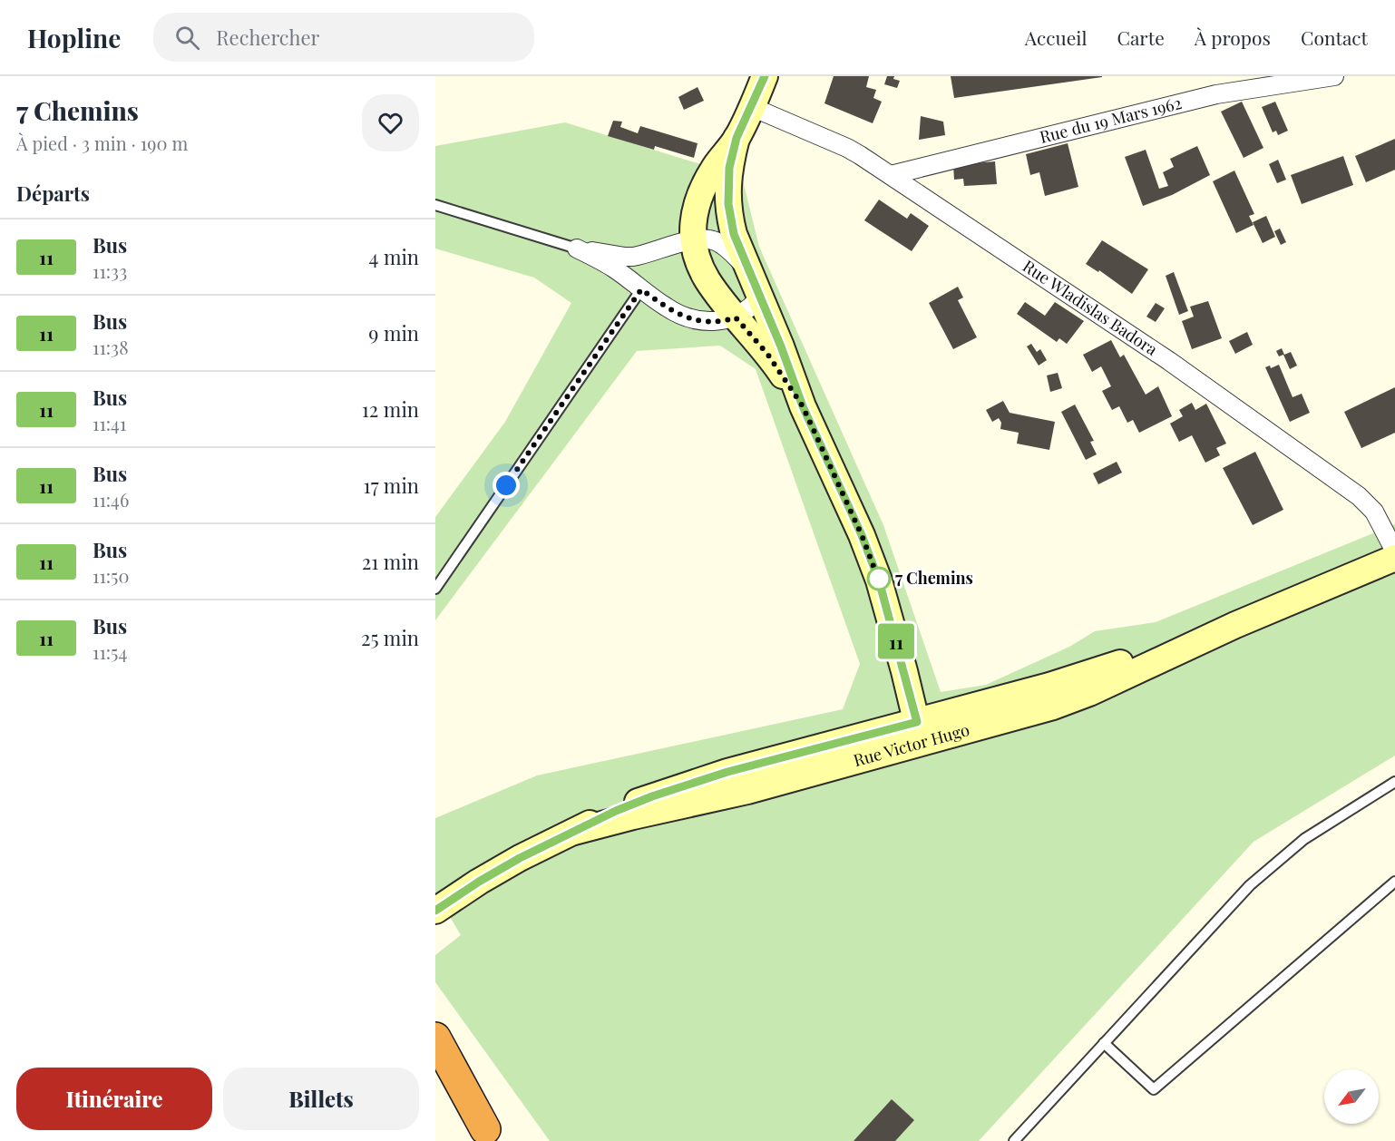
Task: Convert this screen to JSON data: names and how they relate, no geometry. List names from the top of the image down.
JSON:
{
  "streets": {
    "main road": ["Rue Victor Hugo"],
    "street": ["Rue du 19 Mars 1962", "Rue Wladislas Badora"]
  },
  "crossings": [
    ["Rue du 19 Mars 1962", "Rue Wladislas Badora"]
  ],
  "places": ["7 Chemins"],
  "lines": ["bus line 11"],
  "north": "bottom left",
  "page": {
    "header": "Hopline",
    "search": "Rechercher",
    "nav": [
      "Accueil",
      "Carte",
      "À propos",
      "Contact"
    ],
    "heading": [
      ["7 Chemins", "À pied · 3 min · 190 m"],
      "Départs"
    ],
    "on_map": "11",
    "list": [
      {
        "mark": "11",
        "name": "Bus",
        "note": "11:33",
        "value": "4 min"
      },
      {
        "mark": "11",
        "name": "Bus",
        "note": "11:38",
        "value": "9 min"
      },
      {
        "mark": "11",
        "name": "Bus",
        "note": "11:41",
        "value": "12 min"
      },
      {
        "mark": "11",
        "name": "Bus",
        "note": "11:46",
        "value": "17 min"
      },
      {
        "mark": "11",
        "name": "Bus",
        "note": "11:50",
        "value": "21 min"
      },
      {
        "mark": "11",
        "name": "Bus",
        "note": "11:54",
        "value": "25 min"
      }
    ],
    "buttons": ["Itinéraire", "Billets"]
  }
}
